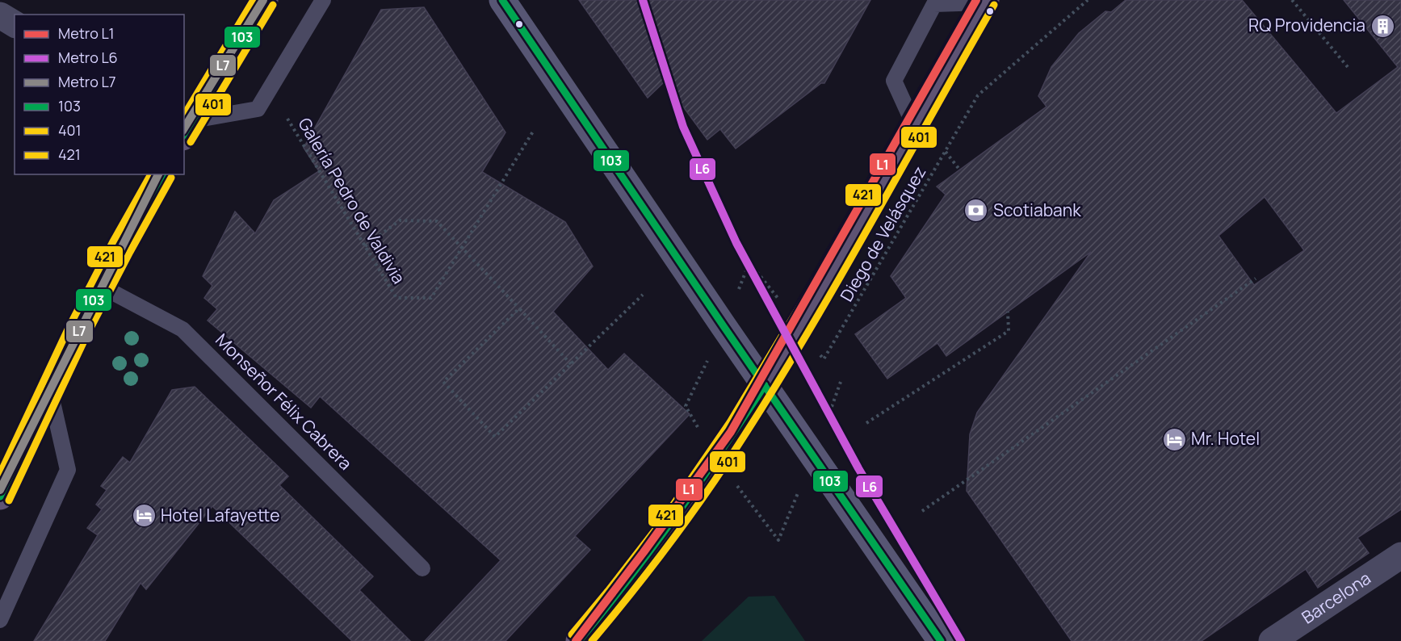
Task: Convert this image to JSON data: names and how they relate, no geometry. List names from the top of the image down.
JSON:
{
  "streets": {
    "street": ["Barcelona"],
    "lane": ["Monseñor Félix Cabrera"],
    "path": ["Galería Pedro de Valdivia", "Diego de Velásquez"]
  },
  "places": {
    "building": ["RQ Providencia"],
    "bank": ["Scotiabank"],
    "hotel": ["Mr. Hotel", "Hotel Lafayette"]
  },
  "lines": [
    "metro line L1",
    "metro line L6",
    "metro line L7",
    "transit line 103",
    "transit line 421",
    "transit line 401"
  ],
  "legend": [
    "Metro L1",
    "Metro L6",
    "Metro L7",
    "103",
    "401",
    "421"
  ]
}
